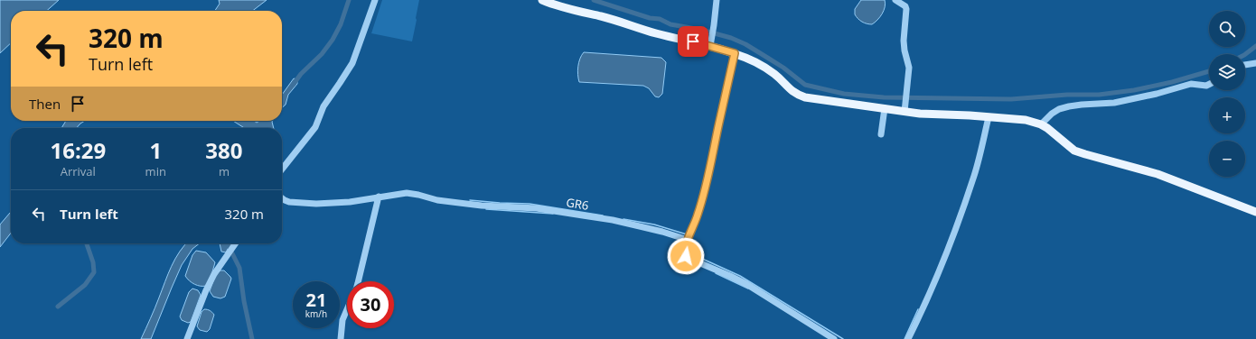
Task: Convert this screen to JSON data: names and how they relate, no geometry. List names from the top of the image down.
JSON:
{
  "streets": {
    "street": ["GR6"]
  },
  "page": {
    "map_buttons": ["+", "−"],
    "turn": ["320 m", "Turn left"],
    "then": "Then",
    "eta": [
      "16:29",
      "Arrival",
      "1",
      "min",
      "380",
      "m"
    ],
    "list": [
      {
        "name": "Turn left",
        "value": "320 m"
      }
    ],
    "speed": "21 km/h",
    "limit": "30"
  }
}
